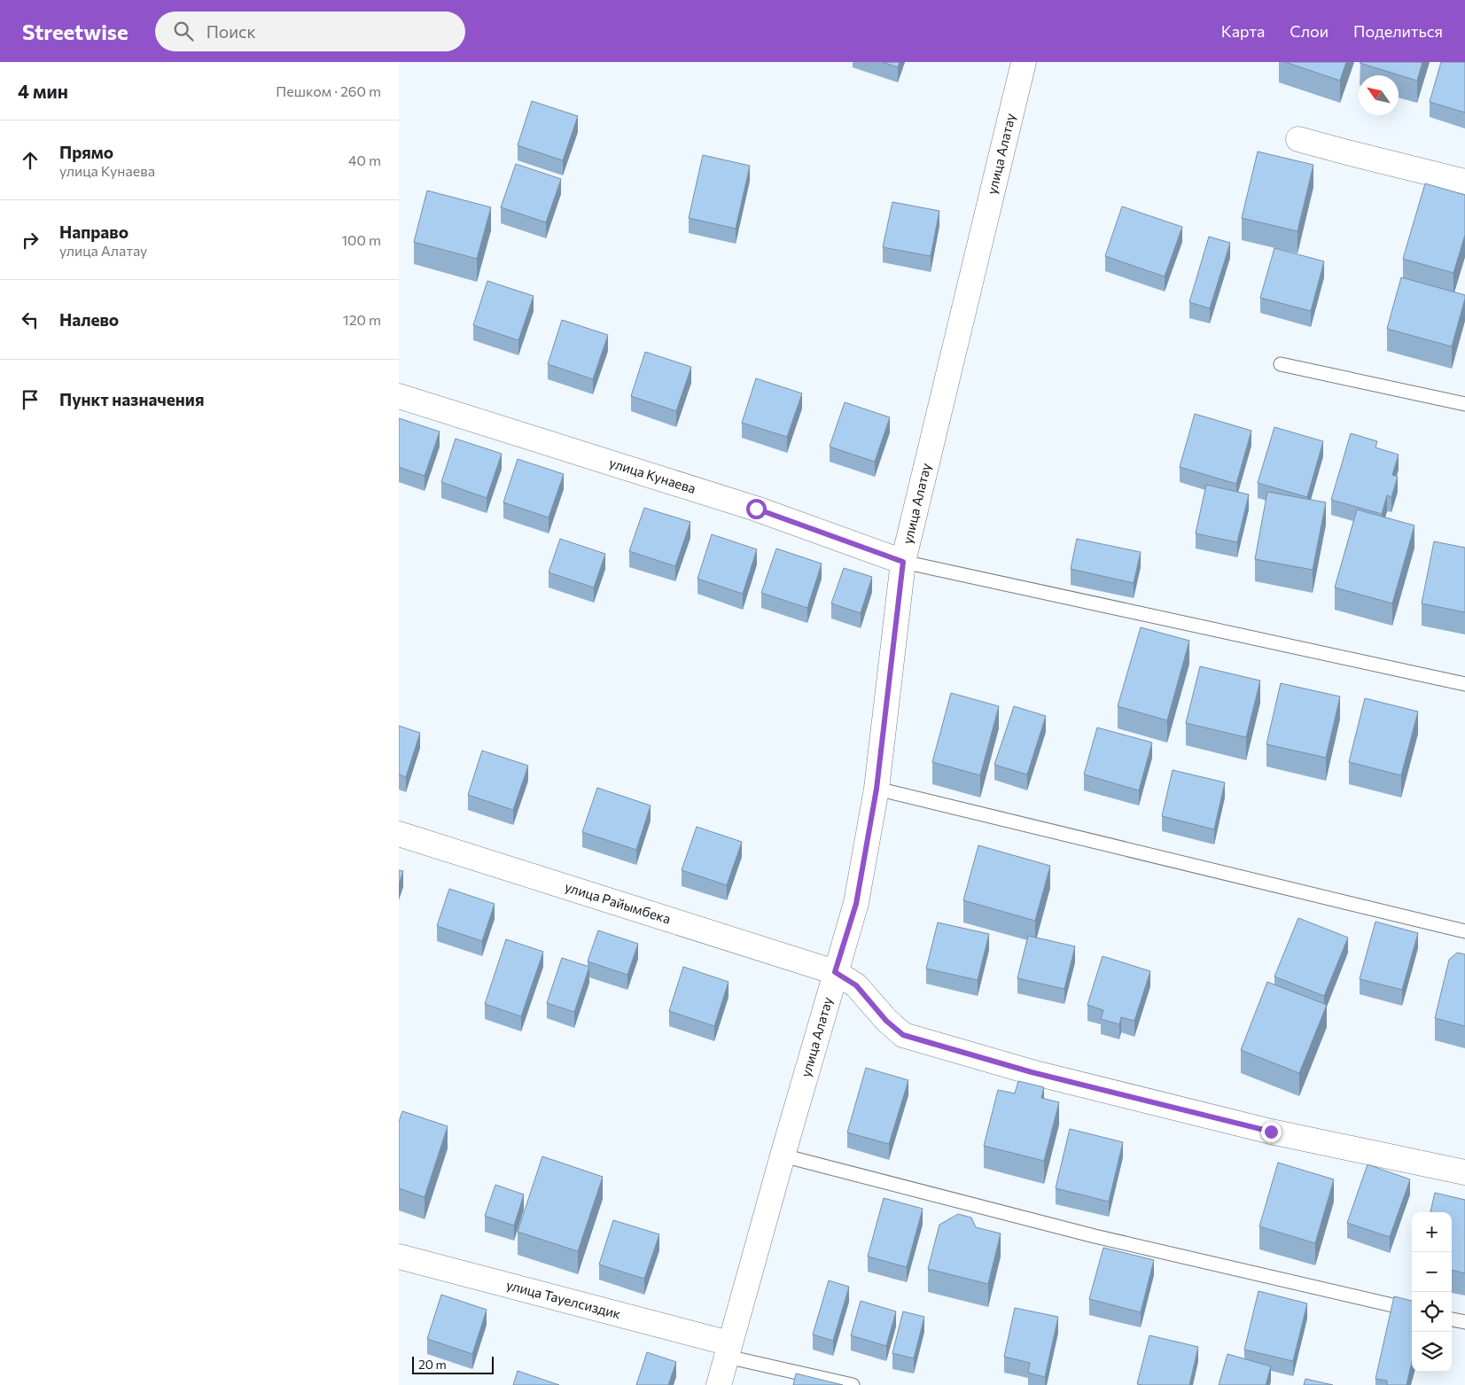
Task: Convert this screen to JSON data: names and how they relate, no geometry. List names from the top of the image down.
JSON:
{
  "streets": {
    "street": [
      "улица Алатау",
      "улица Кунаева",
      "улица Райымбека",
      "улица Тауелсиздик"
    ]
  },
  "crossings": [
    ["улица Алатау", "улица Кунаева"],
    ["улица Алатау", "улица Райымбека"],
    ["улица Алатау", "улица Тауелсиздик"]
  ],
  "scale_bar": "20 m",
  "north": "top left",
  "page": {
    "header": "Streetwise",
    "search": "Поиск",
    "nav": ["Карта", "Слои", "Поделиться"],
    "heading": ["4 мин", "Пешком · 260 m"],
    "list": [
      ["Прямо", "улица Кунаева", "40 m"],
      ["Направо", "улица Алатау", "100 m"],
      ["Налево", "120 m"],
      "Пункт назначения"
    ],
    "map_buttons": ["+", "−"],
    "scale": "20 m"
  }
}
